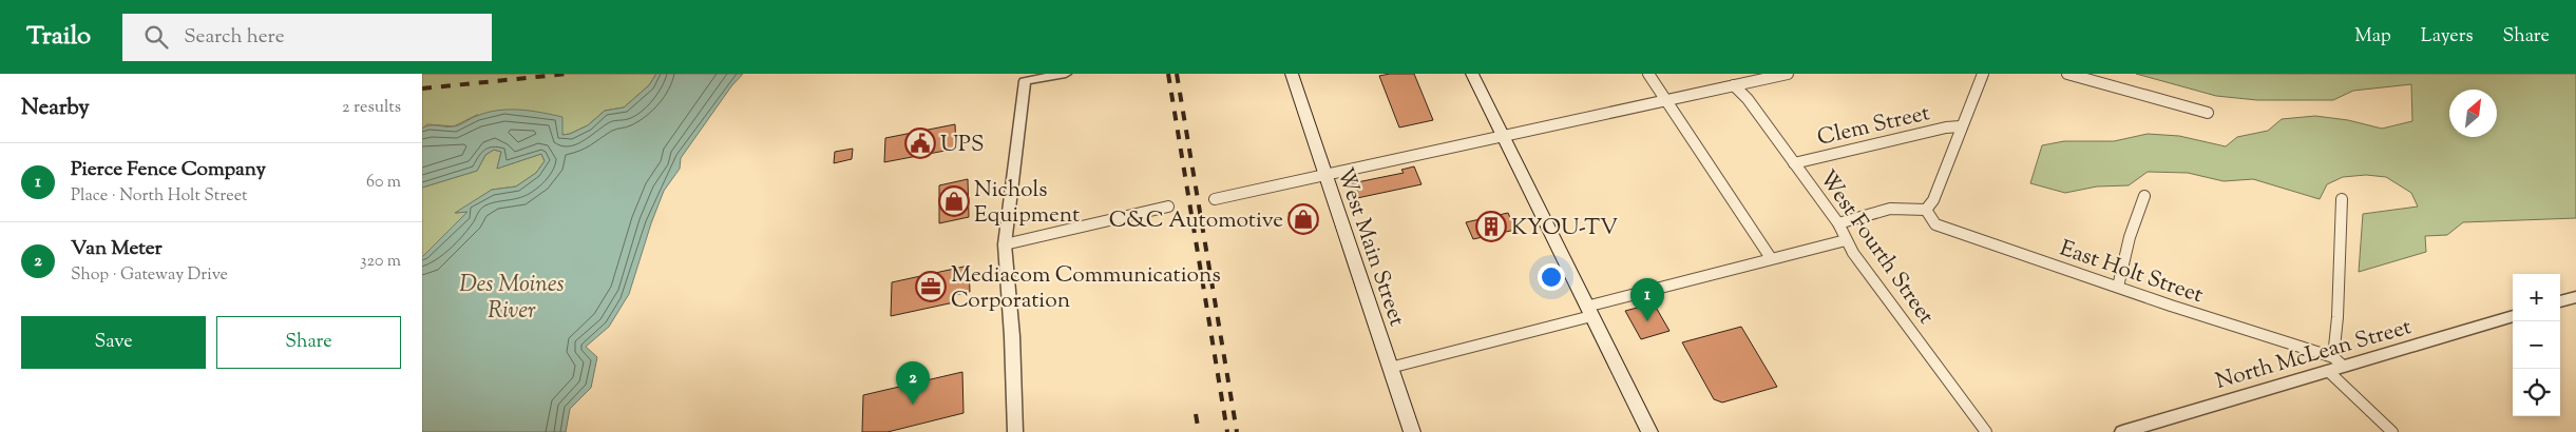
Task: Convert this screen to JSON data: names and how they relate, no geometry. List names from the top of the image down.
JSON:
{
  "streets": {
    "main road": ["West Main Street"],
    "street": [
      "Clem Street",
      "West Fourth Street",
      "East Holt Street",
      "North McLean Street"
    ]
  },
  "crossings": [
    ["Clem Street", "West Fourth Street"],
    ["East Holt Street", "North McLean Street"]
  ],
  "water": ["Des Moines River"],
  "places": {
    "public building": ["UPS"],
    "shop": ["Nichols Equipment", "C&C Automotive"],
    "building": ["KYOU-TV"],
    "office": ["Mediacom Communications Corporation"]
  },
  "north": "top right",
  "page": {
    "header": "Trailo",
    "search": "Search here",
    "nav": ["Map", "Layers", "Share"],
    "heading": ["Nearby", "2 results"],
    "list": [
      {
        "mark": "1",
        "name": "Pierce Fence Company",
        "note": "Place · North Holt Street",
        "value": "60 m"
      },
      {
        "mark": "2",
        "name": "Van Meter",
        "note": "Shop · Gateway Drive",
        "value": "320 m"
      }
    ],
    "map_buttons": ["+", "−"],
    "pins": ["1", "2"],
    "buttons": ["Save", "Share"]
  }
}
